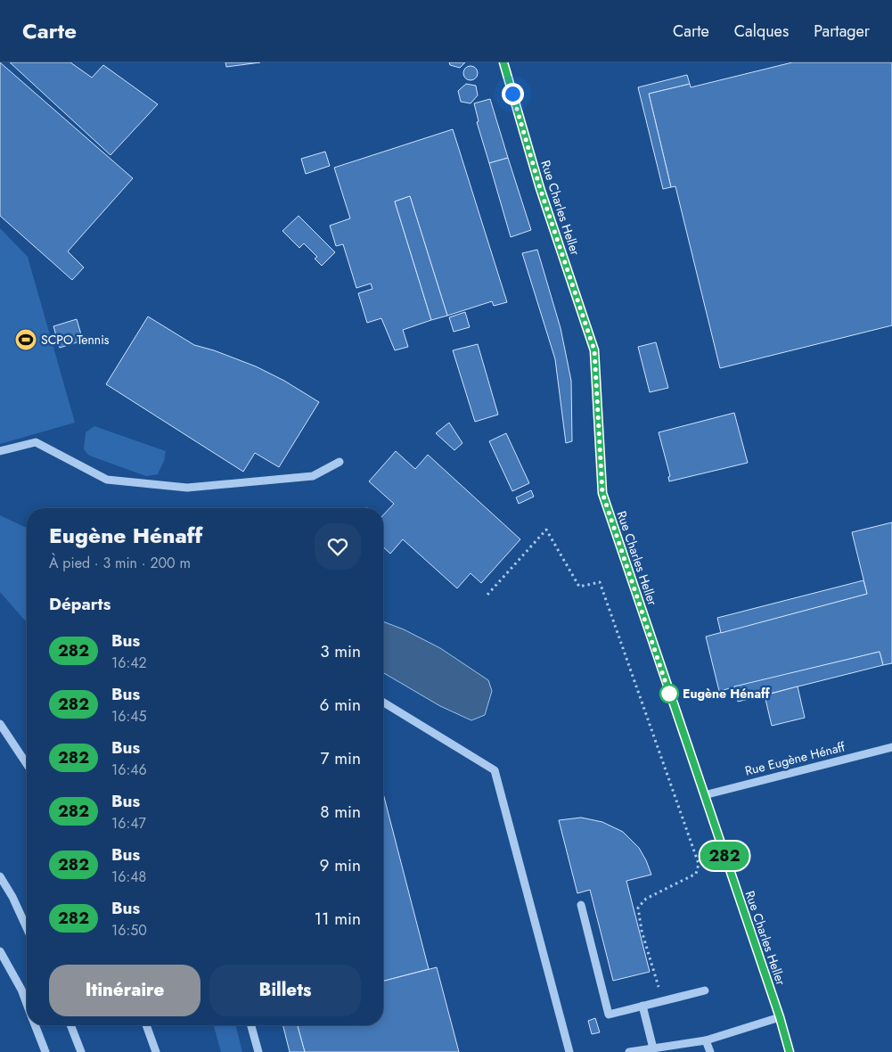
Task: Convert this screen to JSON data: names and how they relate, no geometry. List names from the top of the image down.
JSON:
{
  "streets": {
    "street": ["Rue Charles Heller", "Rue Eugène Hénaff"]
  },
  "crossings": [
    ["Rue Charles Heller", "Rue Eugène Hénaff"]
  ],
  "places": {
    "sports": ["SCPO Tennis"],
    "other": ["Eugène Hénaff"]
  },
  "lines": ["bus line 282"],
  "page": {
    "header": "Carte",
    "nav": ["Carte", "Calques", "Partager"],
    "on_map": "282",
    "heading": [
      ["Eugène Hénaff", "À pied · 3 min · 200 m"],
      "Départs"
    ],
    "list": [
      {
        "mark": "282",
        "name": "Bus",
        "note": "16:42",
        "value": "3 min"
      },
      {
        "mark": "282",
        "name": "Bus",
        "note": "16:45",
        "value": "6 min"
      },
      {
        "mark": "282",
        "name": "Bus",
        "note": "16:46",
        "value": "7 min"
      },
      {
        "mark": "282",
        "name": "Bus",
        "note": "16:47",
        "value": "8 min"
      },
      {
        "mark": "282",
        "name": "Bus",
        "note": "16:48",
        "value": "9 min"
      },
      {
        "mark": "282",
        "name": "Bus",
        "note": "16:50",
        "value": "11 min"
      }
    ],
    "buttons": ["Itinéraire", "Billets"]
  }
}
